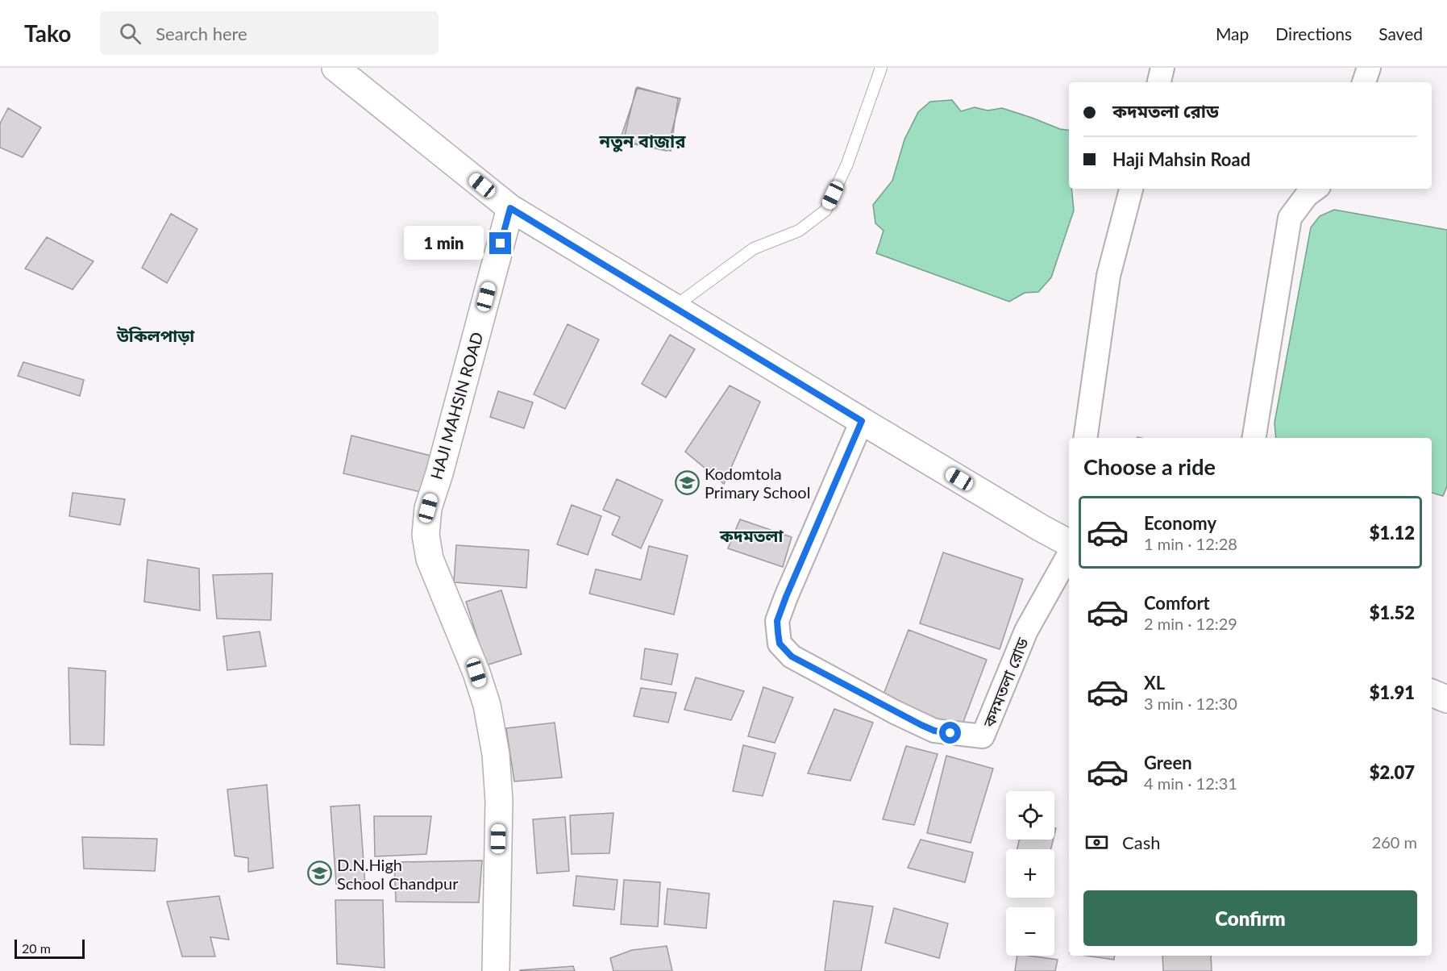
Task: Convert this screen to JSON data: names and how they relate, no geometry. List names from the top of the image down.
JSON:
{
  "streets": {
    "main road": ["HAJI MAHSIN ROAD"],
    "street": ["কদমতলা রোড"]
  },
  "districts": ["নতুন বাজার", "উকিলপাড়া", "কদমতলা"],
  "places": {
    "school or university": ["Kodomtola Primary School", "D.N.High School Chandpur"]
  },
  "scale_bar": "20 m",
  "page": {
    "header": "Tako",
    "search": "Search here",
    "nav": ["Map", "Directions", "Saved"],
    "banner": ["কদমতলা রোড", "Haji Mahsin Road"],
    "bubble": "1 min",
    "heading": "Choose a ride",
    "list": [
      {
        "name": "Economy",
        "note": "1 min · 12:28",
        "value": "$1.12"
      },
      {
        "name": "Comfort",
        "note": "2 min · 12:29",
        "value": "$1.52"
      },
      {
        "name": "XL",
        "note": "3 min · 12:30",
        "value": "$1.91"
      },
      {
        "name": "Green",
        "note": "4 min · 12:31",
        "value": "$2.07"
      }
    ],
    "map_buttons": ["+", "−"],
    "pay": ["Cash", "260 m"],
    "buttons": "Confirm",
    "scale": "20 m"
  }
}
